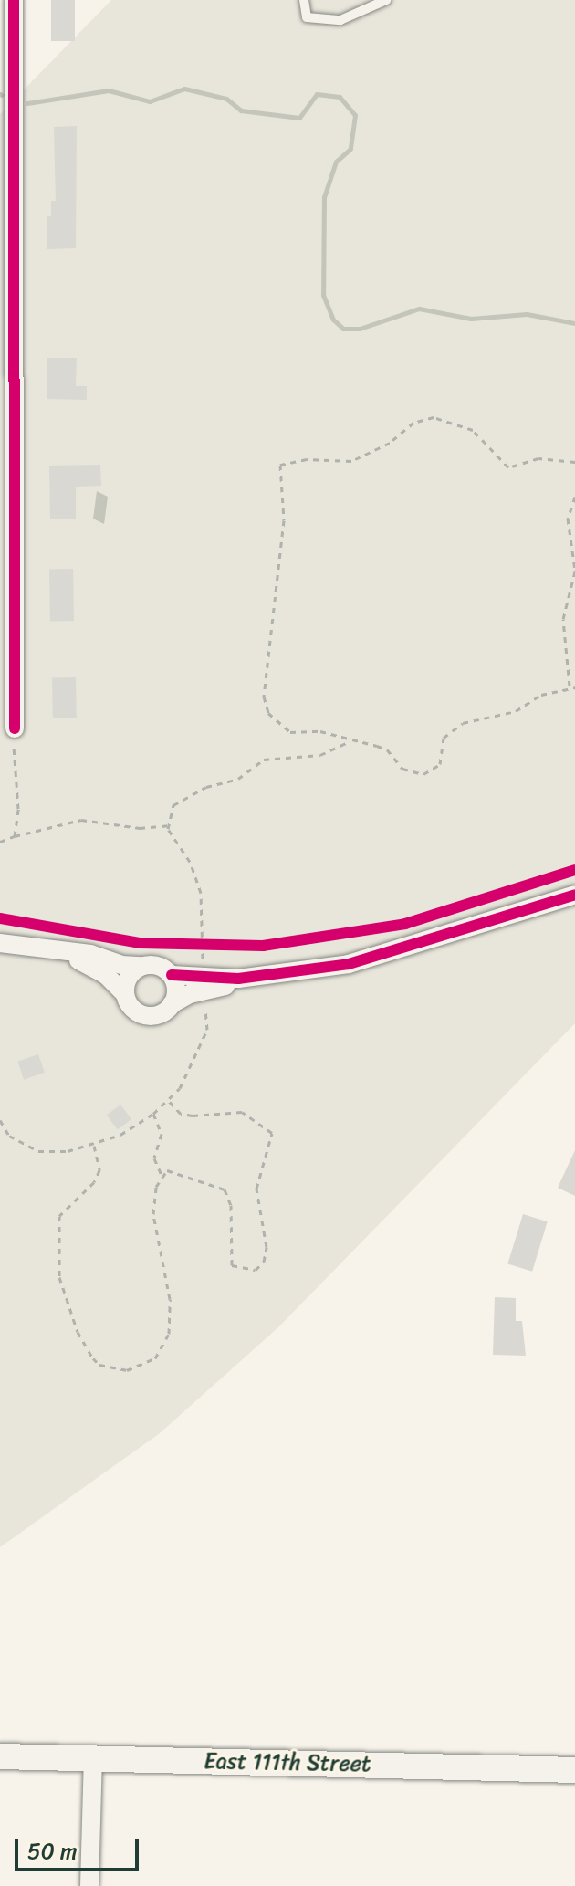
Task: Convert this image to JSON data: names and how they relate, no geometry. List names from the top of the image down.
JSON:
{
  "streets": {
    "main road": ["East 111th Street"]
  },
  "scale_bar": "50 m"
}
